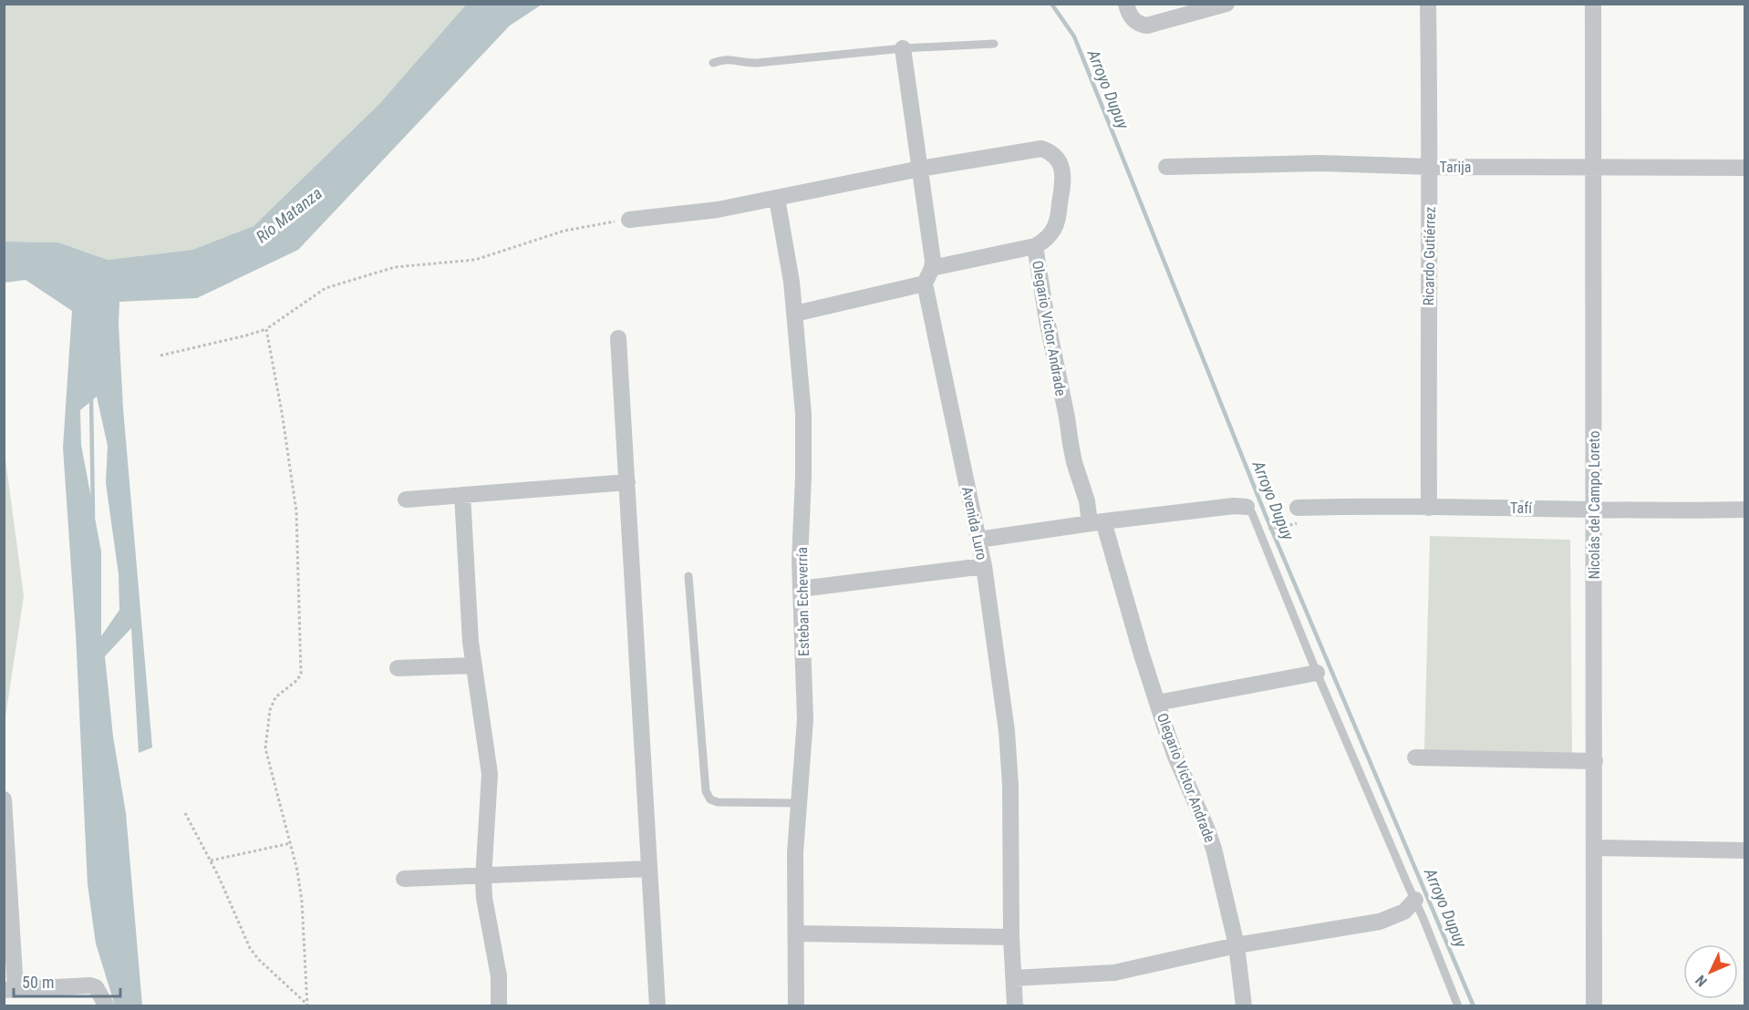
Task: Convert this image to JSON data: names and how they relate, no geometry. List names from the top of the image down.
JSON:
{
  "streets": {
    "street": [
      "Tarija",
      "Ricardo Gutiérrez",
      "Olegario Victor Andrade",
      "Nicolás del Campo Loreto",
      "Tafí",
      "Avenida Luro",
      "Esteban Echeverría"
    ]
  },
  "crossings": [
    ["Tarija", "Ricardo Gutiérrez"],
    ["Tarija", "Nicolás del Campo Loreto"],
    ["Ricardo Gutiérrez", "Tafí"],
    ["Nicolás del Campo Loreto", "Tafí"]
  ],
  "water": ["Arroyo Dupuy", "Río Matanza"],
  "scale_bar": "50 m",
  "north": "bottom left"
}
